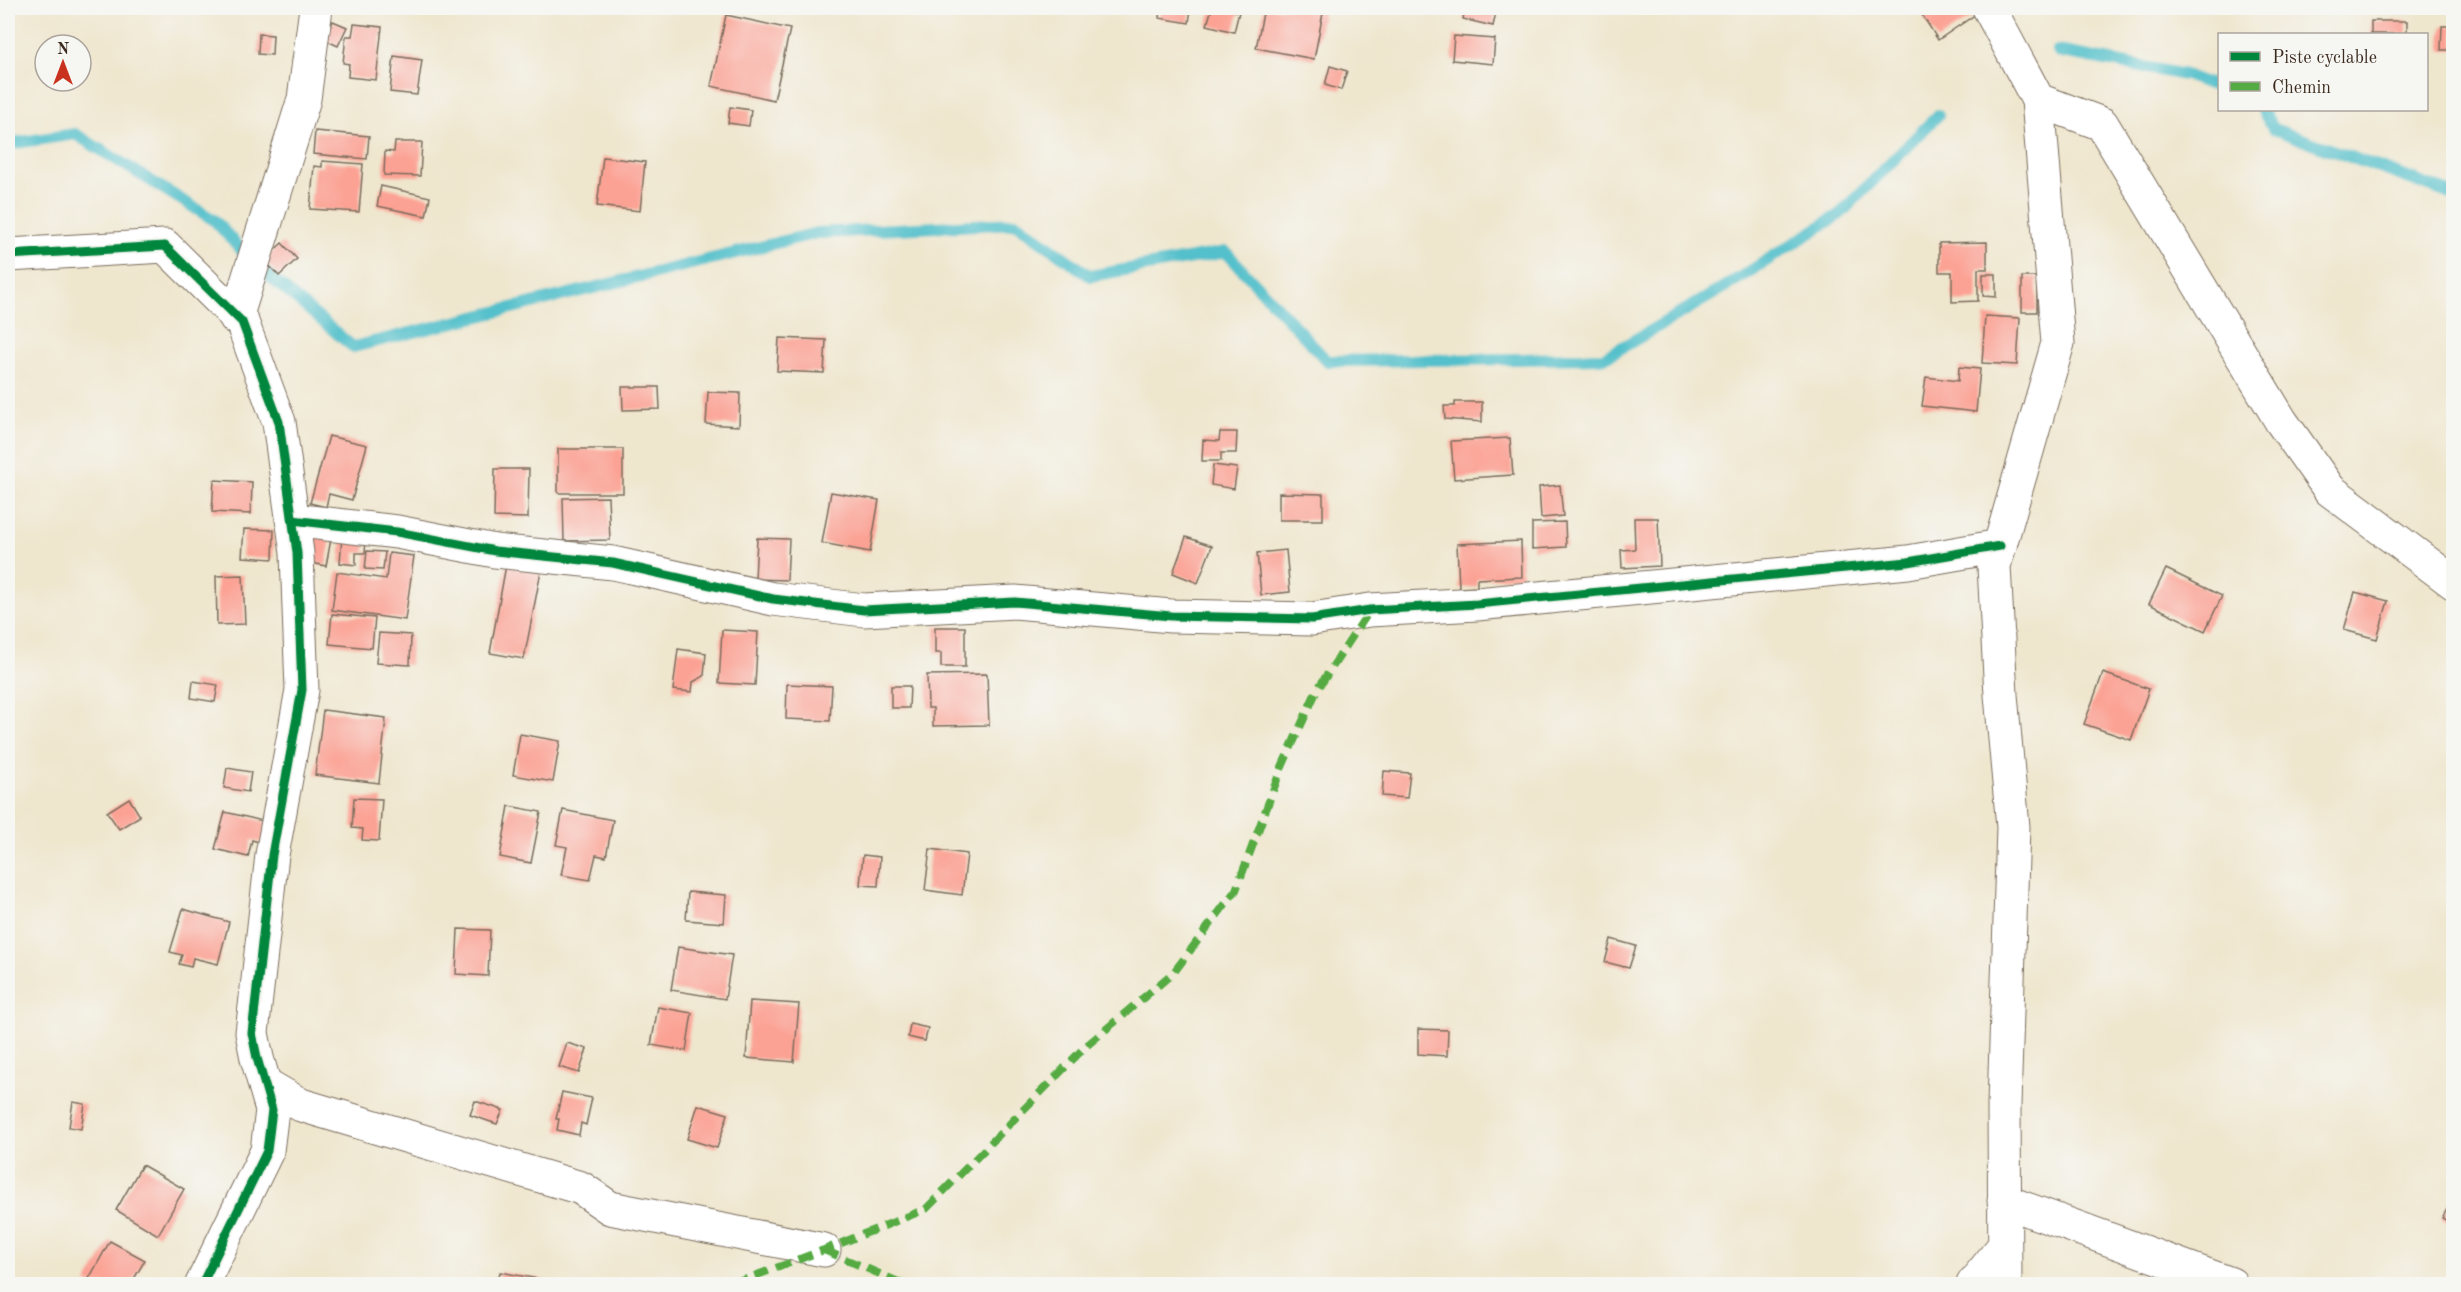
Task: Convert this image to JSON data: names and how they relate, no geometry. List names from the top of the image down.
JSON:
{
  "legend": ["Piste cyclable", "Chemin"],
  "north": "top"
}
